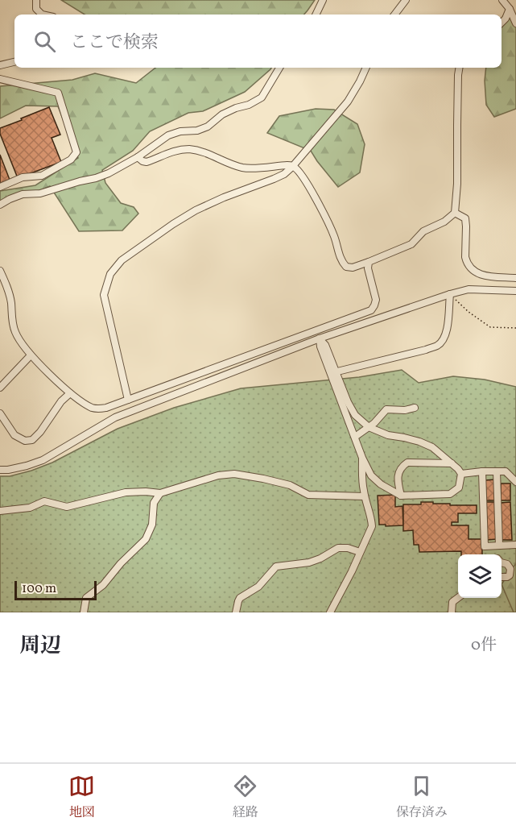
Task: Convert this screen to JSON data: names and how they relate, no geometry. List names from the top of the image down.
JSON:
{
  "scale_bar": "100 m",
  "page": {
    "search": "ここで検索",
    "scale": "100 m",
    "heading": ["周辺", "0件"],
    "nav": ["地図", "経路", "保存済み"]
  }
}
